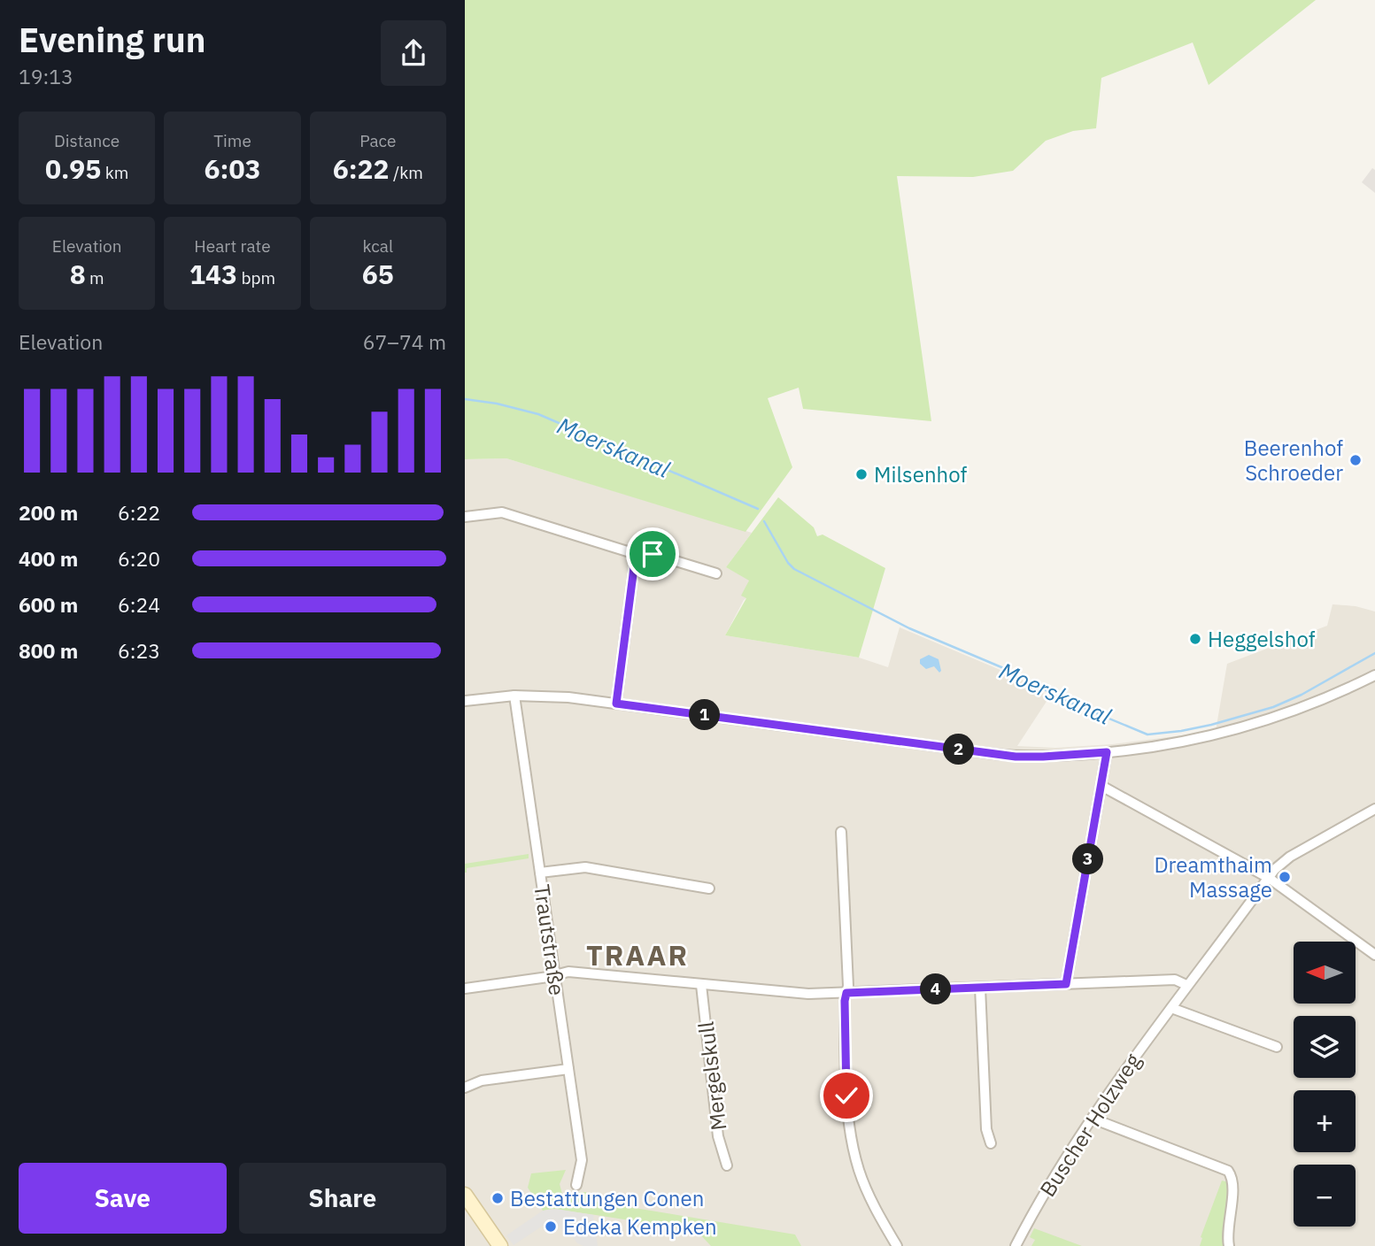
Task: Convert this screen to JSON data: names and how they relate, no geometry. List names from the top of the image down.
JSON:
{
  "streets": {
    "street": ["Trautstraße", "Mergelskull", "Buscher Holzweg"]
  },
  "districts": ["TRAAR"],
  "water": ["Moerskanal"],
  "places": [
    "Beerenhof Schroeder",
    "Milsenhof",
    "Heggelshof",
    "Dreamthaim Massage",
    "Bestattungen Conen",
    "Edeka Kempken"
  ],
  "north": "left",
  "page": {
    "heading": ["Evening run", "19:13"],
    "stats": [
      ["Distance", "0.95 km"],
      ["Time", "6:03"],
      ["Pace", "6:22 /km"],
      ["Elevation", "8 m"],
      ["Heart rate", "143 bpm"],
      ["kcal", "65"]
    ],
    "chart": ["Elevation", "67–74 m"],
    "list": [
      {
        "name": "200 m",
        "note": "6:22"
      },
      {
        "name": "400 m",
        "note": "6:20"
      },
      {
        "name": "600 m",
        "note": "6:24"
      },
      {
        "name": "800 m",
        "note": "6:23"
      }
    ],
    "pins": [
      "1",
      "2",
      "3",
      "4"
    ],
    "map_buttons": ["+", "−"],
    "buttons": ["Save", "Share"]
  }
}
